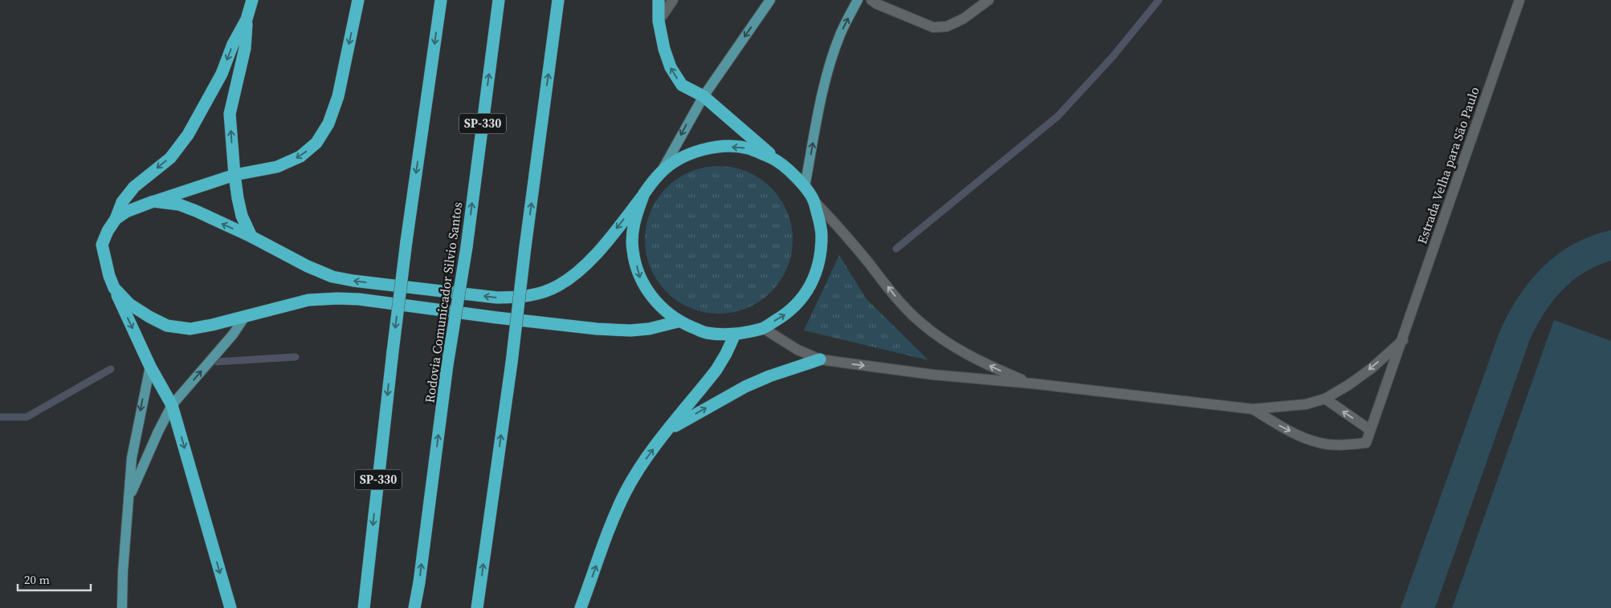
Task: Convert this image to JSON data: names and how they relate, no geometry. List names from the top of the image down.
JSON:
{
  "streets": {
    "highway": ["SP-330", "Rodovia Comunicador Silvio Santos"],
    "street": ["Estrada Velha para São Paulo"]
  },
  "scale_bar": "20 m"
}
